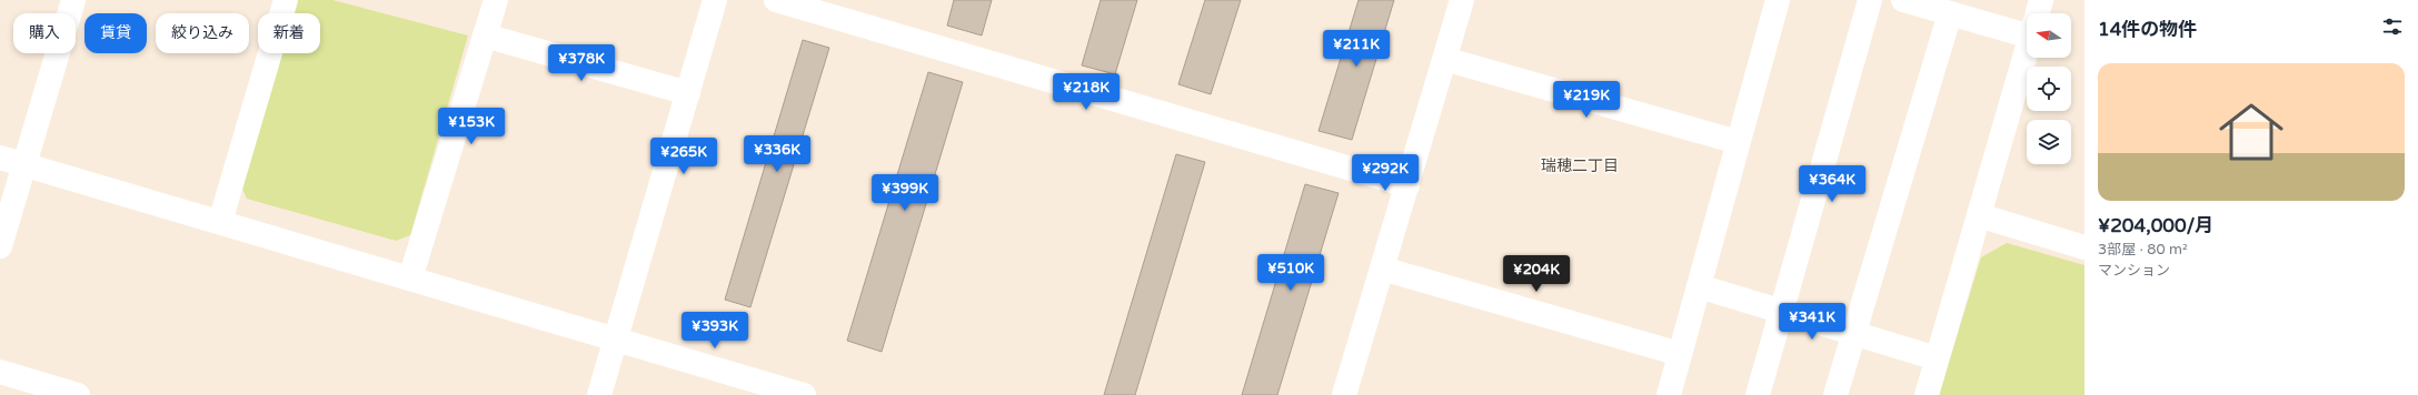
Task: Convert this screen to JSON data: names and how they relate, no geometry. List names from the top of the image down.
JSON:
{
  "districts": ["瑞穂二丁目"],
  "north": "left",
  "page": {
    "heading": "14件の物件",
    "chip": [
      "購入",
      "賃貸",
      "絞り込み",
      "新着"
    ],
    "price": [
      "¥211K",
      "¥378K",
      "¥218K",
      "¥219K",
      "¥153K",
      "¥336K",
      "¥265K",
      "¥292K",
      "¥364K",
      "¥399K",
      "¥510K",
      "¥204K",
      "¥341K",
      "¥393K"
    ],
    "list": [
      {
        "name": "¥204,000/月",
        "note": "3部屋 · 80 m² · マンション"
      }
    ]
  }
}
